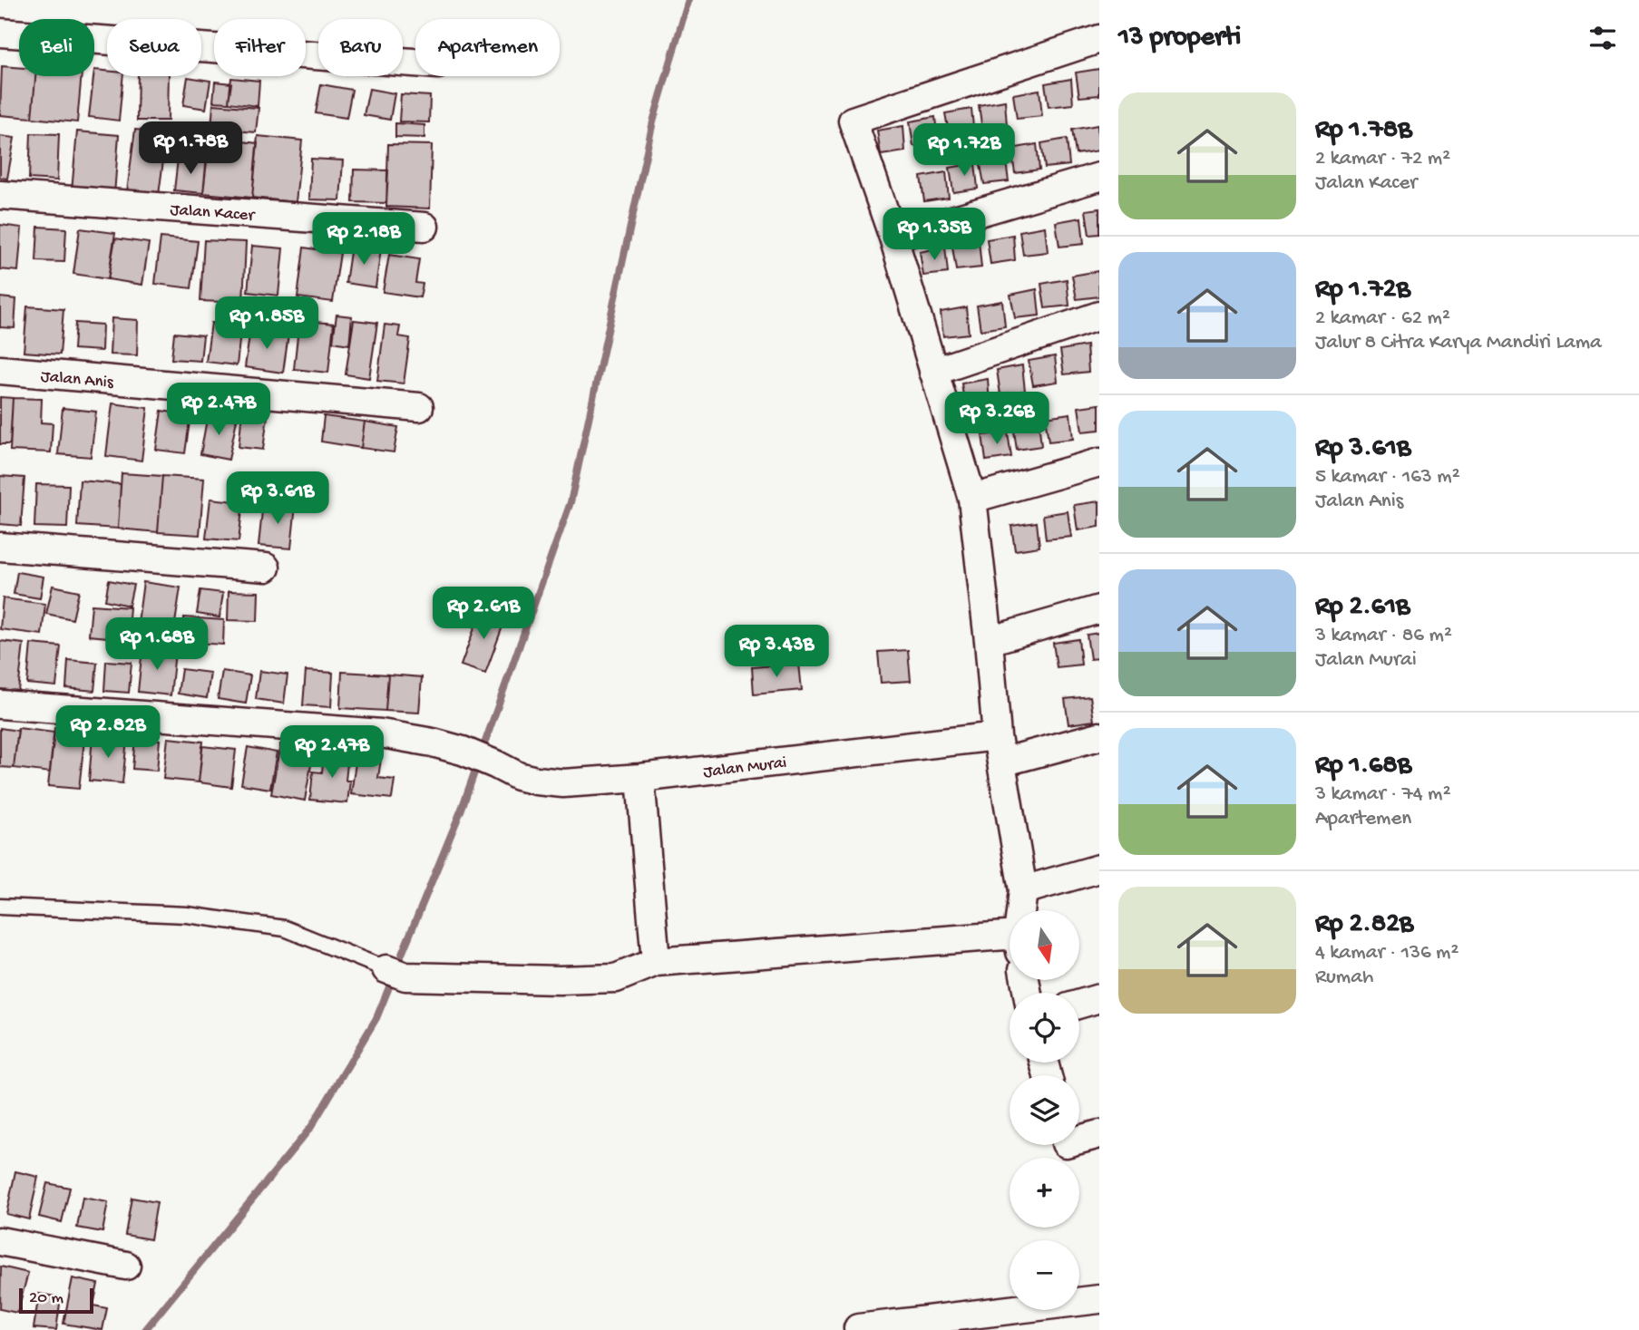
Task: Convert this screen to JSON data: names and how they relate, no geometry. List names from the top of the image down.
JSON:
{
  "streets": {
    "street": ["Jalan Kacer", "Jalan Anis", "Jalan Murai"]
  },
  "scale_bar": "20 m",
  "north": "bottom",
  "page": {
    "heading": "13 properti",
    "chip": [
      "Beli",
      "Sewa",
      "Filter",
      "Baru",
      "Apartemen"
    ],
    "list": [
      {
        "name": "Rp 1.78B",
        "note": "2 kamar · 72 m² · Jalan Kacer"
      },
      {
        "name": "Rp 1.72B",
        "note": "2 kamar · 62 m² · Jalur 8 Citra Karya Mandiri Lama"
      },
      {
        "name": "Rp 3.61B",
        "note": "5 kamar · 163 m² · Jalan Anis"
      },
      {
        "name": "Rp 2.61B",
        "note": "3 kamar · 86 m² · Jalan Murai"
      },
      {
        "name": "Rp 1.68B",
        "note": "3 kamar · 74 m² · Apartemen"
      },
      {
        "name": "Rp 2.82B",
        "note": "4 kamar · 136 m² · Rumah"
      }
    ],
    "price": [
      "Rp 1.78B",
      "Rp 1.72B",
      "Rp 1.35B",
      "Rp 2.18B",
      "Rp 1.85B",
      "Rp 2.47B",
      "Rp 3.26B",
      "Rp 3.61B",
      "Rp 2.61B",
      "Rp 1.68B",
      "Rp 3.43B",
      "Rp 2.82B",
      "Rp 2.47B"
    ],
    "map_buttons": ["+", "−"],
    "scale": "20 m"
  }
}
